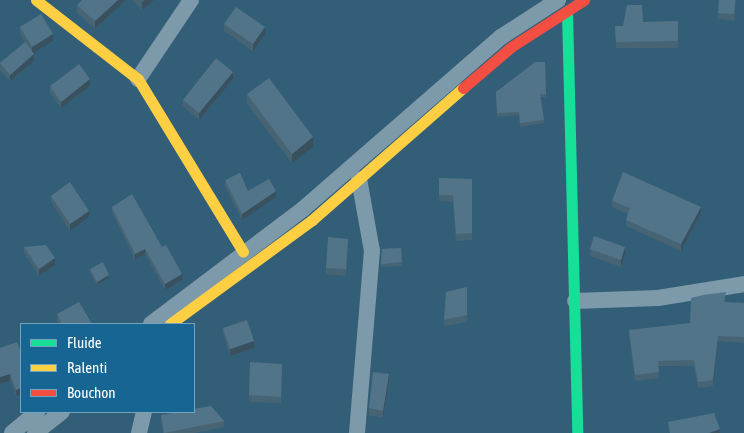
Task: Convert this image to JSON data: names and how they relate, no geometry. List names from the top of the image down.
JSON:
{
  "legend": ["Fluide", "Ralenti", "Bouchon"]
}
